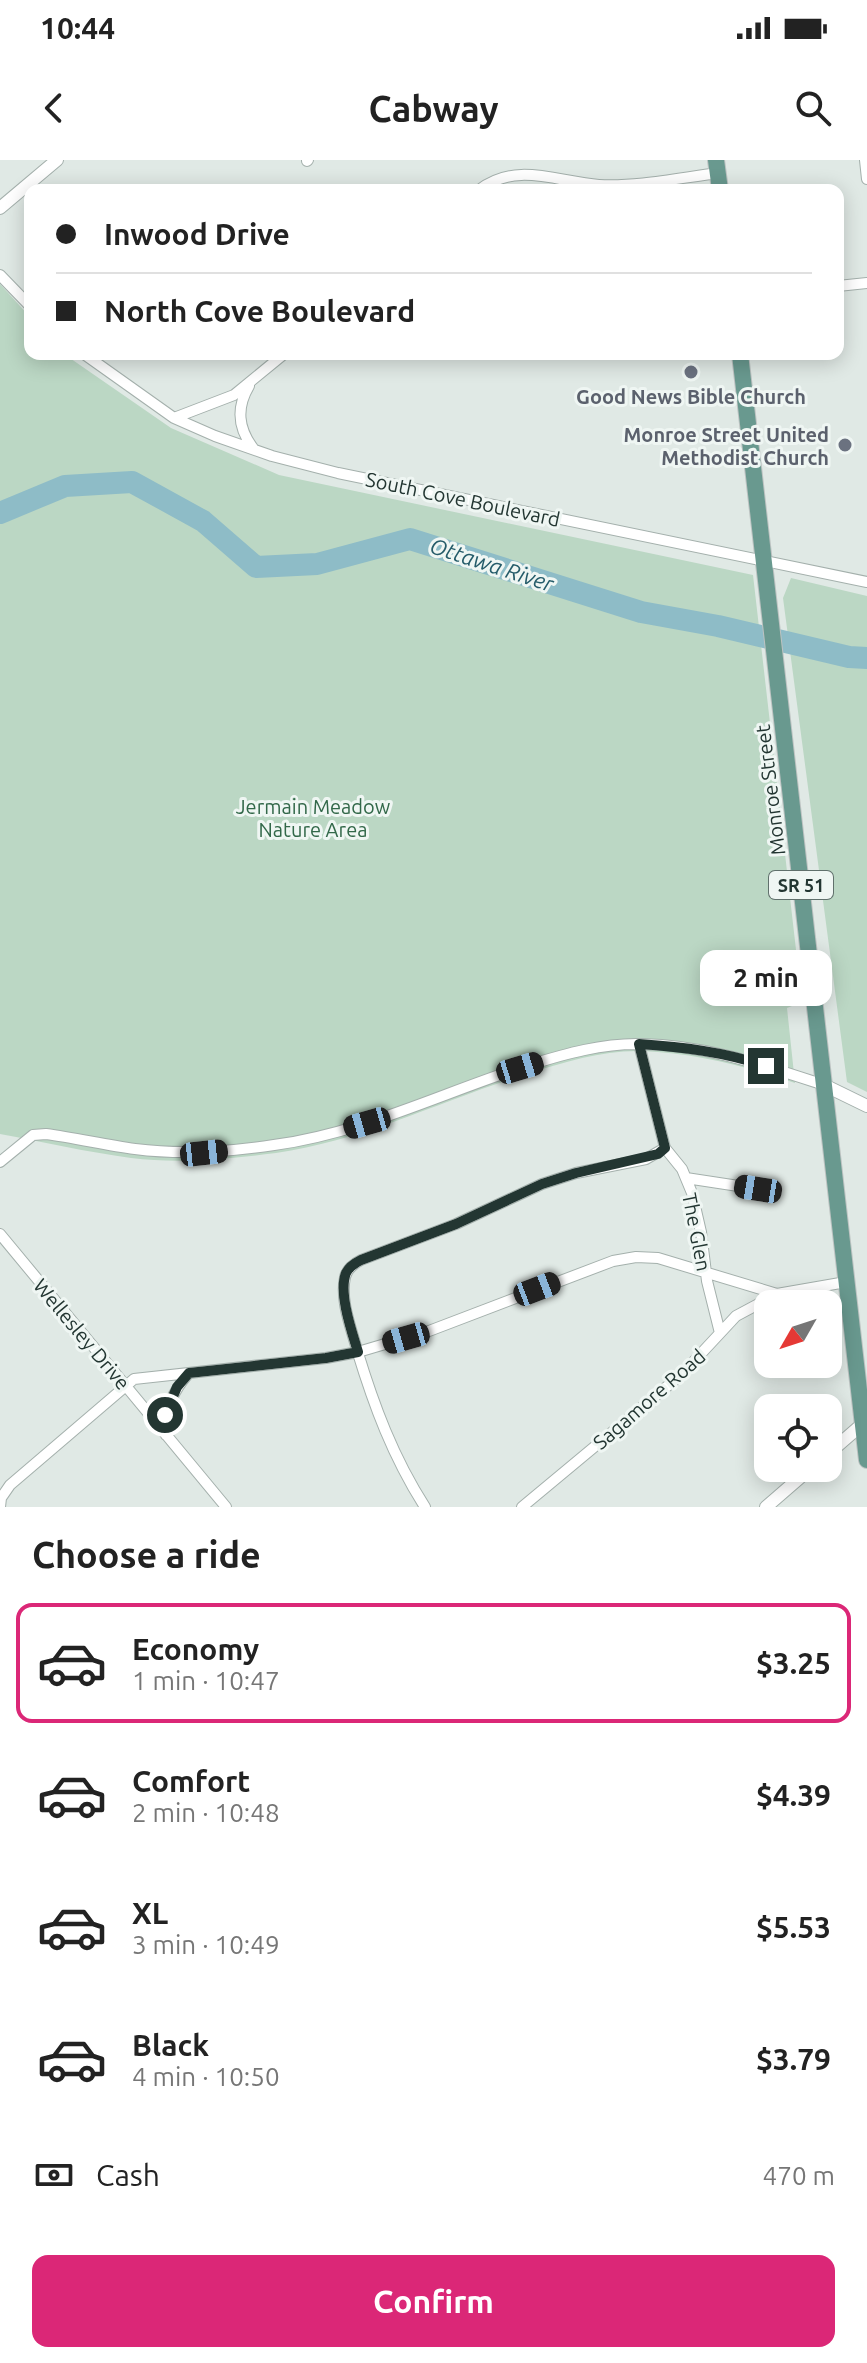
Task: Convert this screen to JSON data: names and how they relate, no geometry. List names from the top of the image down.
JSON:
{
  "streets": {
    "main road": ["Monroe Street", "SR 51"],
    "street": [
      "South Cove Boulevard",
      "The Glen",
      "Wellesley Drive",
      "Sagamore Road"
    ]
  },
  "crossings": [
    ["South Cove Boulevard", "Monroe Street"],
    ["The Glen", "Sagamore Road"]
  ],
  "water": ["Ottawa River"],
  "parks": ["Jermain Meadow Nature Area"],
  "places": ["Good News Bible Church", "Monroe Street United Methodist Church"],
  "north": "bottom left",
  "page": {
    "status": "10:44",
    "header": "Cabway",
    "banner": ["Inwood Drive", "North Cove Boulevard"],
    "bubble": "2 min",
    "heading": "Choose a ride",
    "list": [
      {
        "name": "Economy",
        "note": "1 min · 10:47",
        "value": "$3.25"
      },
      {
        "name": "Comfort",
        "note": "2 min · 10:48",
        "value": "$4.39"
      },
      {
        "name": "XL",
        "note": "3 min · 10:49",
        "value": "$5.53"
      },
      {
        "name": "Black",
        "note": "4 min · 10:50",
        "value": "$3.79"
      }
    ],
    "pay": ["Cash", "470 m"],
    "buttons": "Confirm"
  }
}
